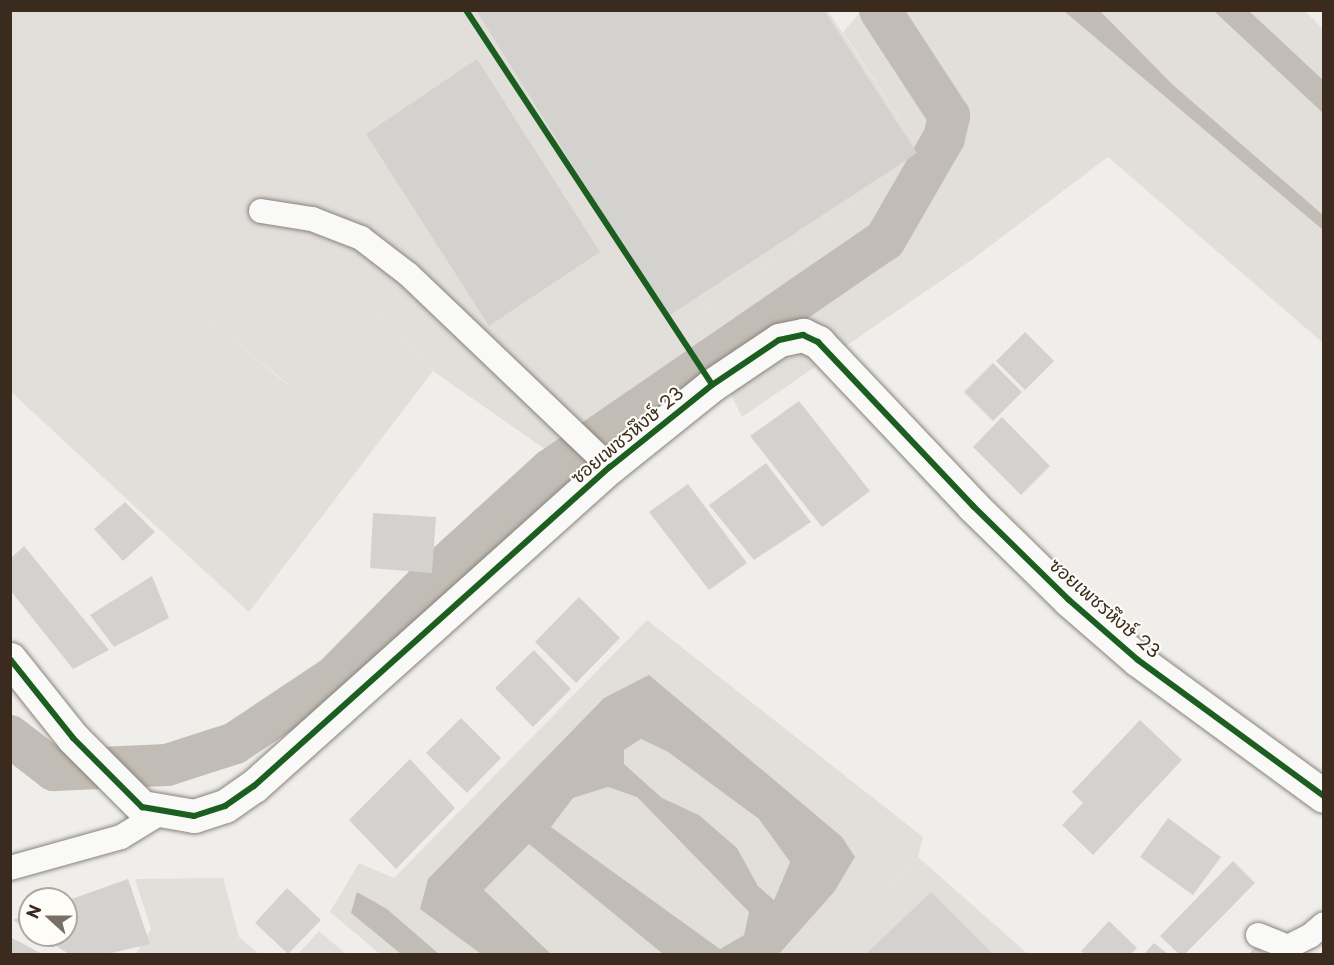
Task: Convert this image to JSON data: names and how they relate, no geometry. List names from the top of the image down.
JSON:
{
  "streets": {
    "street": ["ซอยเพชรหึงษ์ 23"]
  },
  "north": "left"
}
